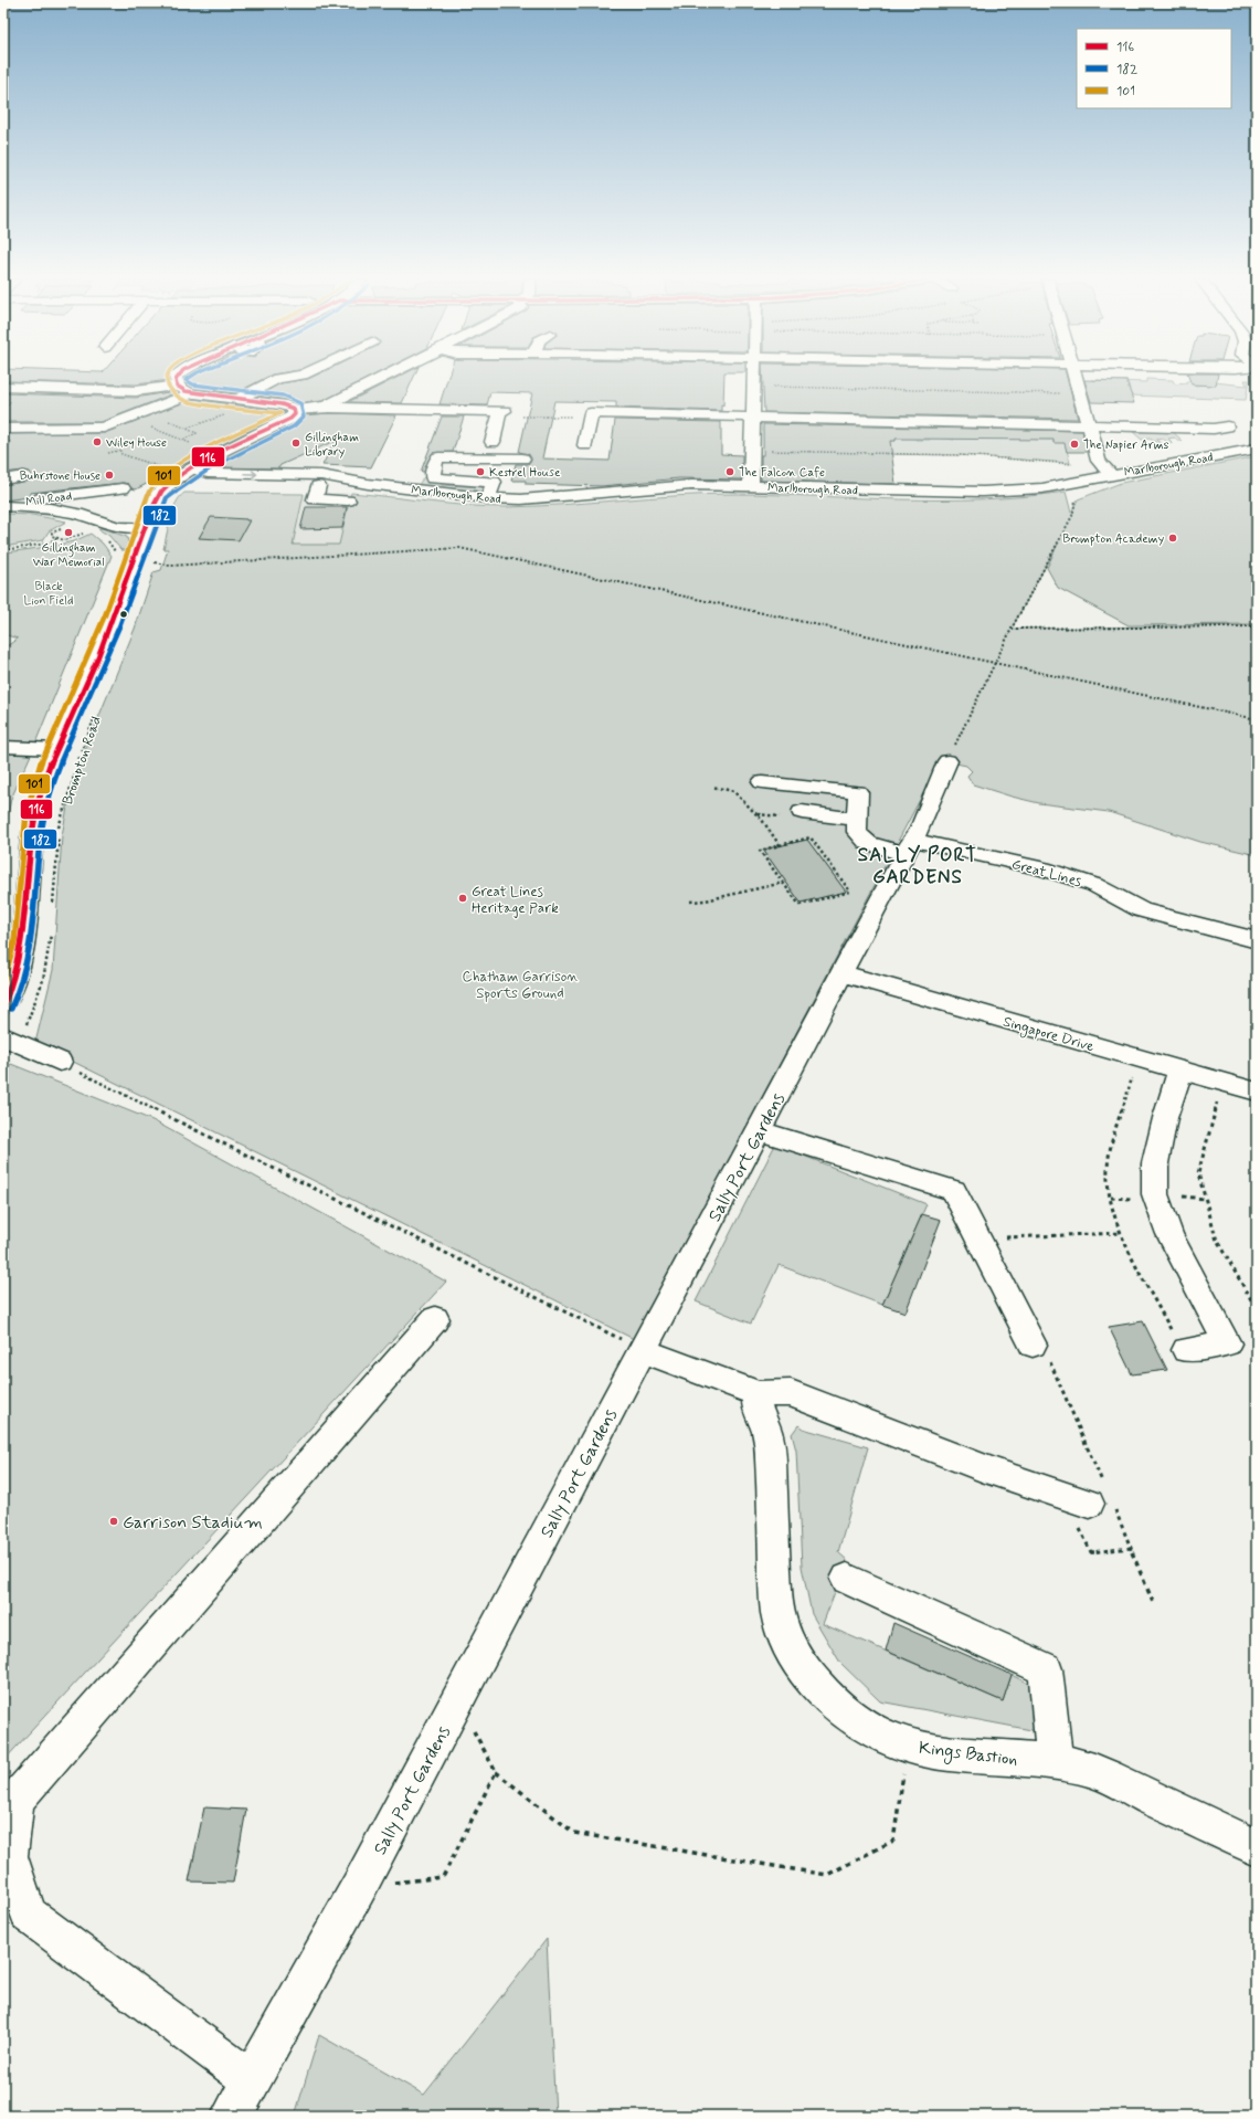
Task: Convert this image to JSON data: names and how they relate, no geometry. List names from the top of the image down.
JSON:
{
  "streets": {
    "street": [
      "Marlborough Road",
      "Mill Road",
      "Brompton Road",
      "Great Lines",
      "Singapore Drive",
      "Sally Port Gardens",
      "Kings Bastion"
    ]
  },
  "crossings": [
    ["Marlborough Road", "Brompton Road"],
    ["Mill Road", "Brompton Road"],
    ["Great Lines", "Sally Port Gardens"],
    ["Singapore Drive", "Sally Port Gardens"]
  ],
  "districts": ["SALLY PORT GARDENS"],
  "parks": ["Black Lion Field", "Chatham Garrison Sports Ground"],
  "places": [
    "Wiley House",
    "Gillingham Library",
    "The Napier Arms",
    "Kestrel House",
    "The Falcon Cafe",
    "Buhrstone House",
    "Gillingham War Memorial",
    "Brompton Academy",
    "Great Lines Heritage Park",
    "Garrison Stadium"
  ],
  "lines": ["transit line 116", "transit line 182", "transit line 101"],
  "legend": ["116", "182", "101"]
}
